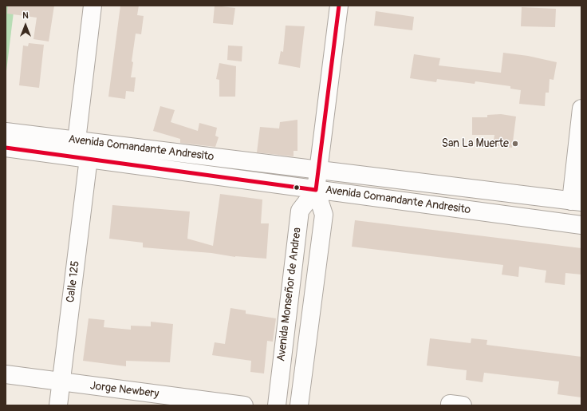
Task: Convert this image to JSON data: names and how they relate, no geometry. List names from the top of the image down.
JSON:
{
  "streets": {
    "main road": [
      "Avenida Comandante Andresito",
      "Calle 125",
      "Avenida Monseñor de Andrea",
      "Jorge Newbery"
    ]
  },
  "crossings": [
    ["Avenida Comandante Andresito", "Calle 125"],
    ["Avenida Comandante Andresito", "Avenida Monseñor de Andrea"],
    ["Calle 125", "Jorge Newbery"]
  ],
  "places": ["San La Muerte"],
  "north": "top"
}
